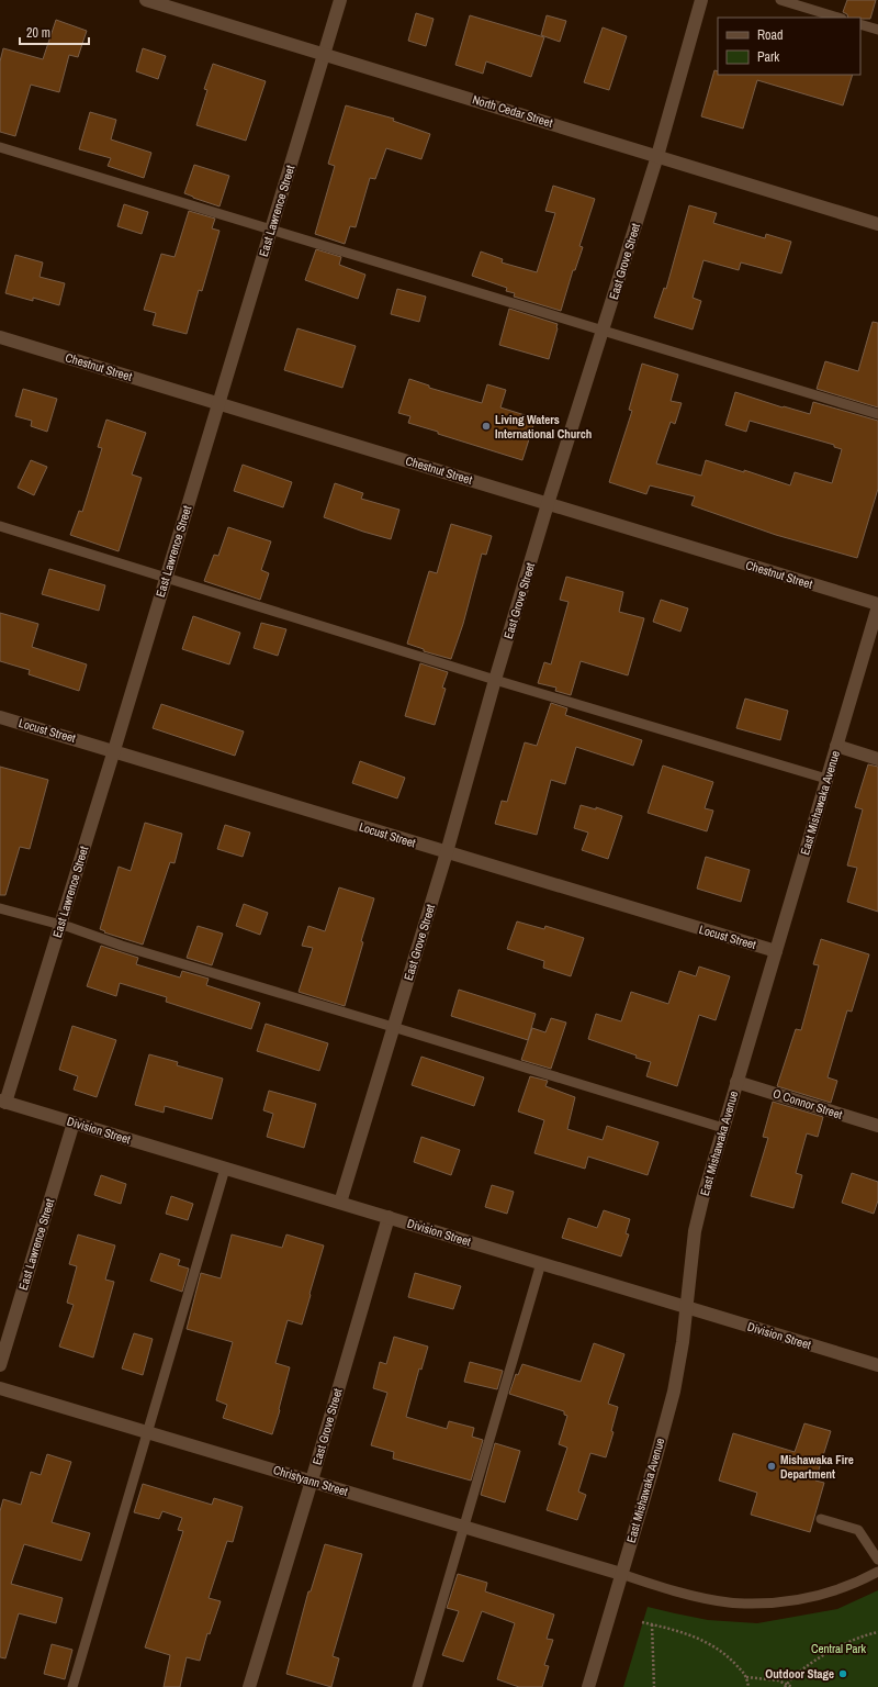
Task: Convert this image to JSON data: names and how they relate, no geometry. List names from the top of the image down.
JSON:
{
  "streets": {
    "street": [
      "North Cedar Street",
      "East Lawrence Street",
      "East Grove Street",
      "Chestnut Street",
      "Locust Street",
      "East Mishawaka Avenue",
      "O Connor Street",
      "Division Street",
      "Christyann Street"
    ]
  },
  "crossings": [
    ["North Cedar Street", "East Lawrence Street"],
    ["North Cedar Street", "East Grove Street"],
    ["East Lawrence Street", "Chestnut Street"],
    ["East Lawrence Street", "Locust Street"],
    ["East Lawrence Street", "Division Street"],
    ["East Grove Street", "Chestnut Street"],
    ["East Grove Street", "Locust Street"],
    ["East Grove Street", "Division Street"],
    ["East Grove Street", "Christyann Street"],
    ["Chestnut Street", "East Mishawaka Avenue"],
    ["Locust Street", "East Mishawaka Avenue"],
    ["East Mishawaka Avenue", "O Connor Street"],
    ["East Mishawaka Avenue", "Division Street"],
    ["East Mishawaka Avenue", "Christyann Street"]
  ],
  "parks": ["Central Park"],
  "places": ["Living Waters International Church", "Mishawaka Fire Department", "Outdoor Stage"],
  "legend": ["Road", "Park"],
  "scale_bar": "20 m"
}
